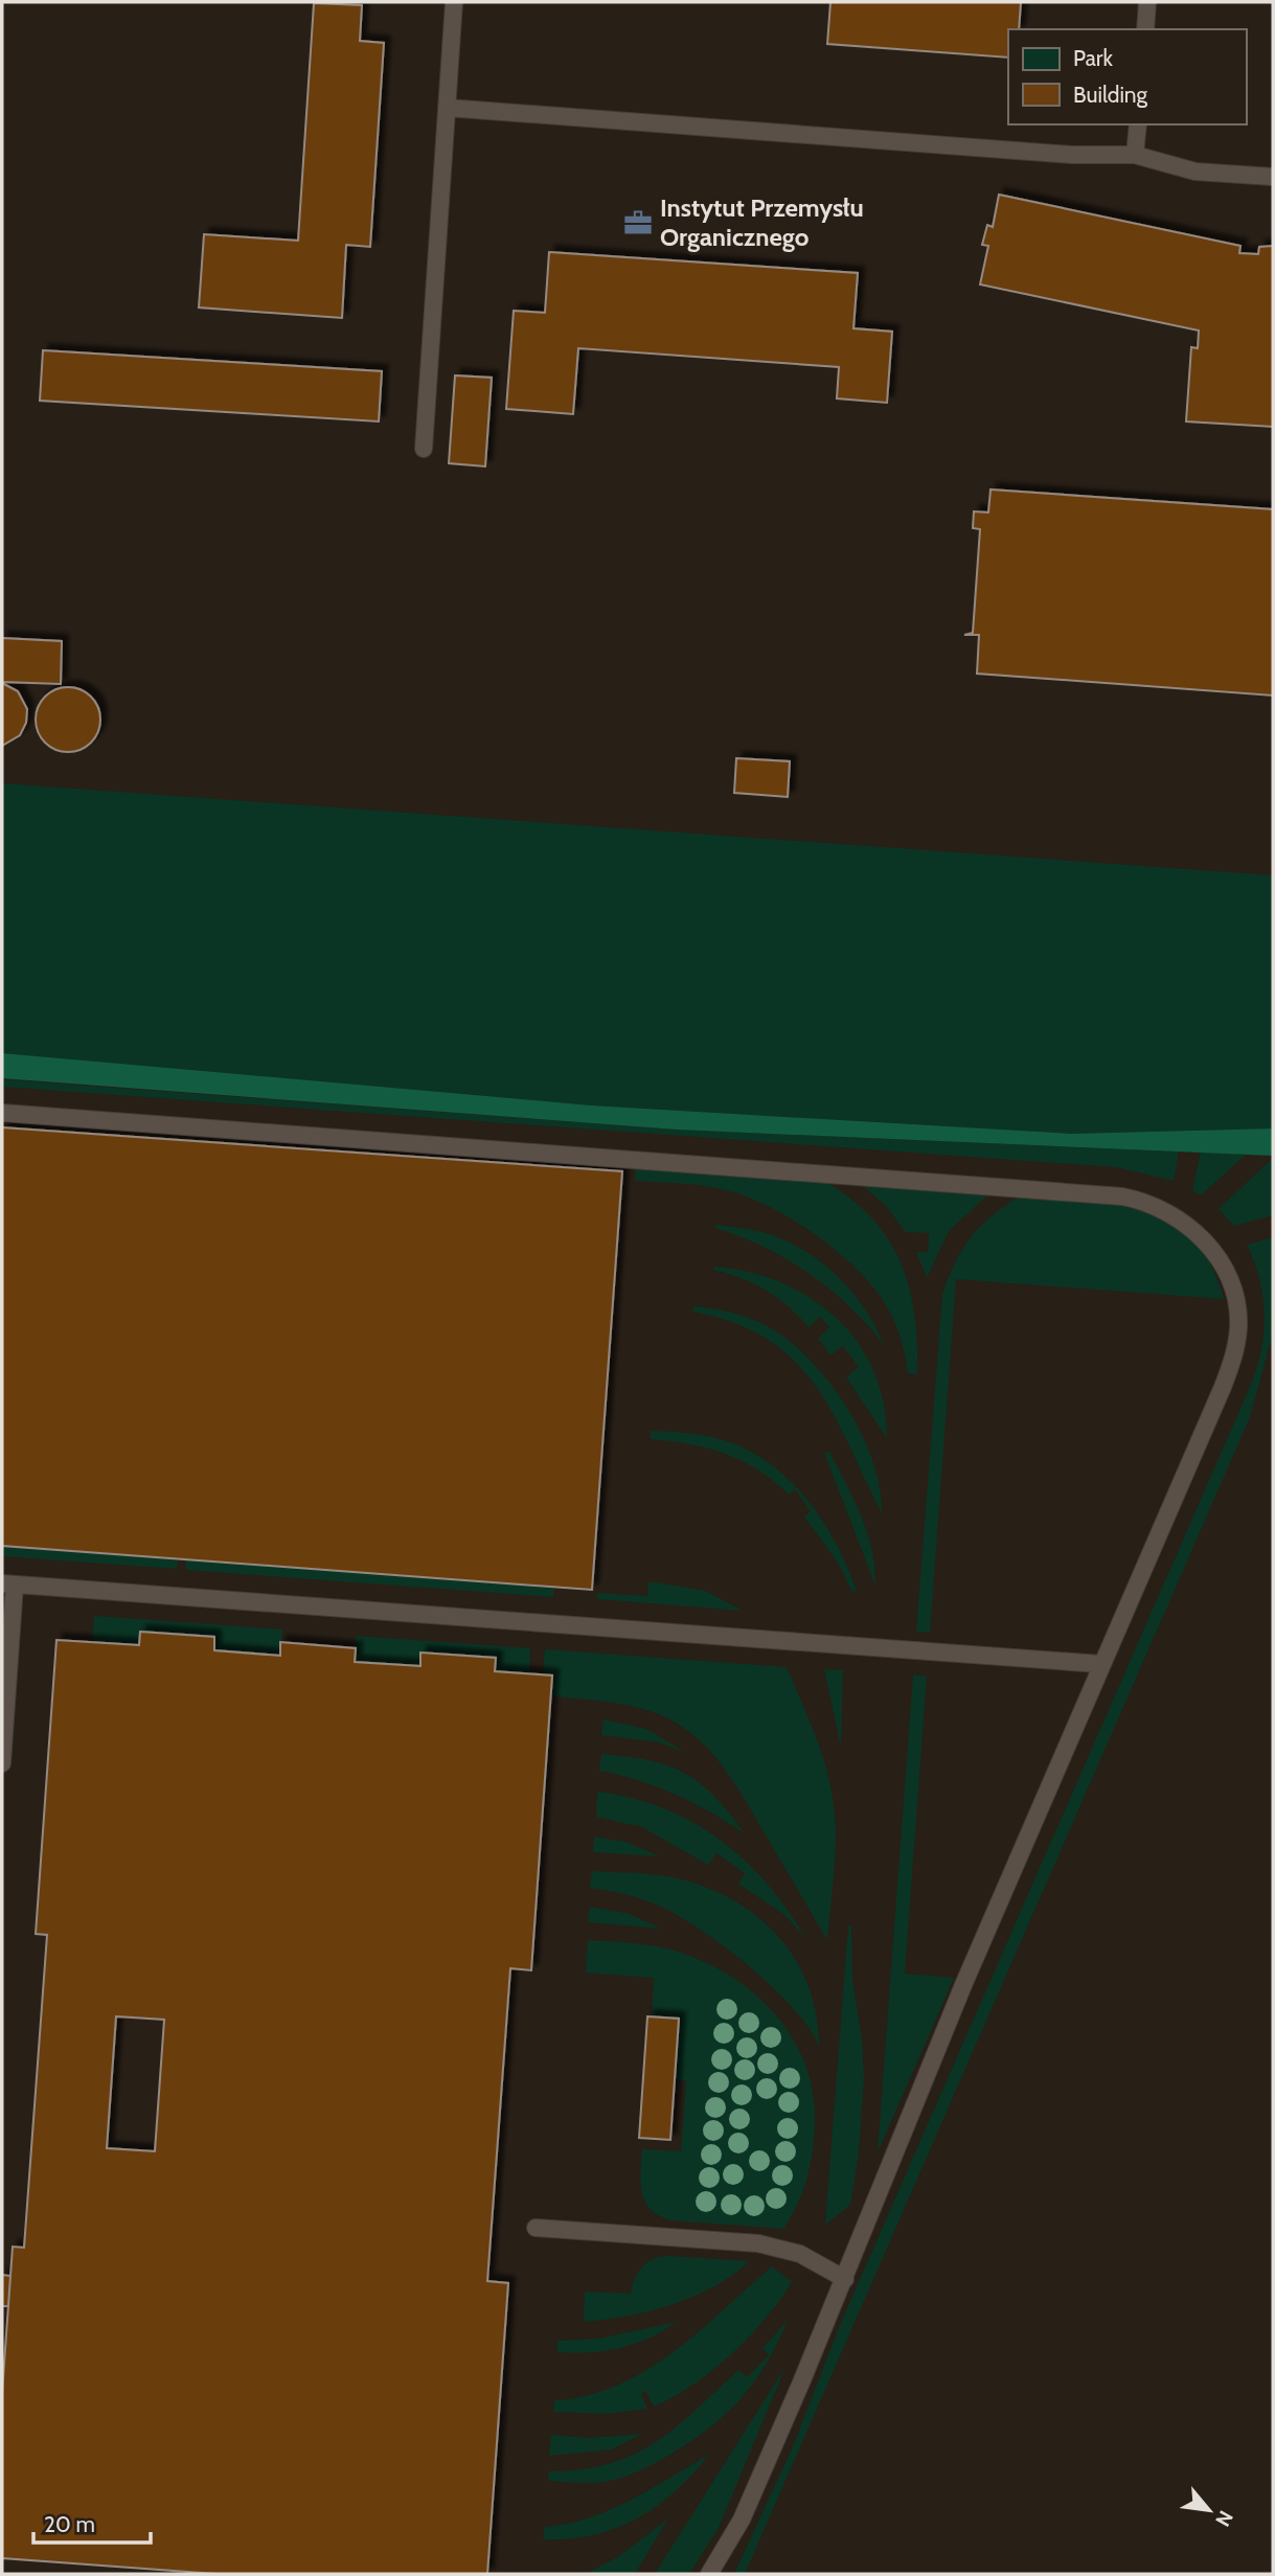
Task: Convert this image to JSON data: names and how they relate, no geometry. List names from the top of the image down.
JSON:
{
  "places": {
    "office": ["Instytut Przemysłu Organicznego"]
  },
  "legend": ["Park", "Building"],
  "scale_bar": "20 m",
  "north": "bottom right"
}
